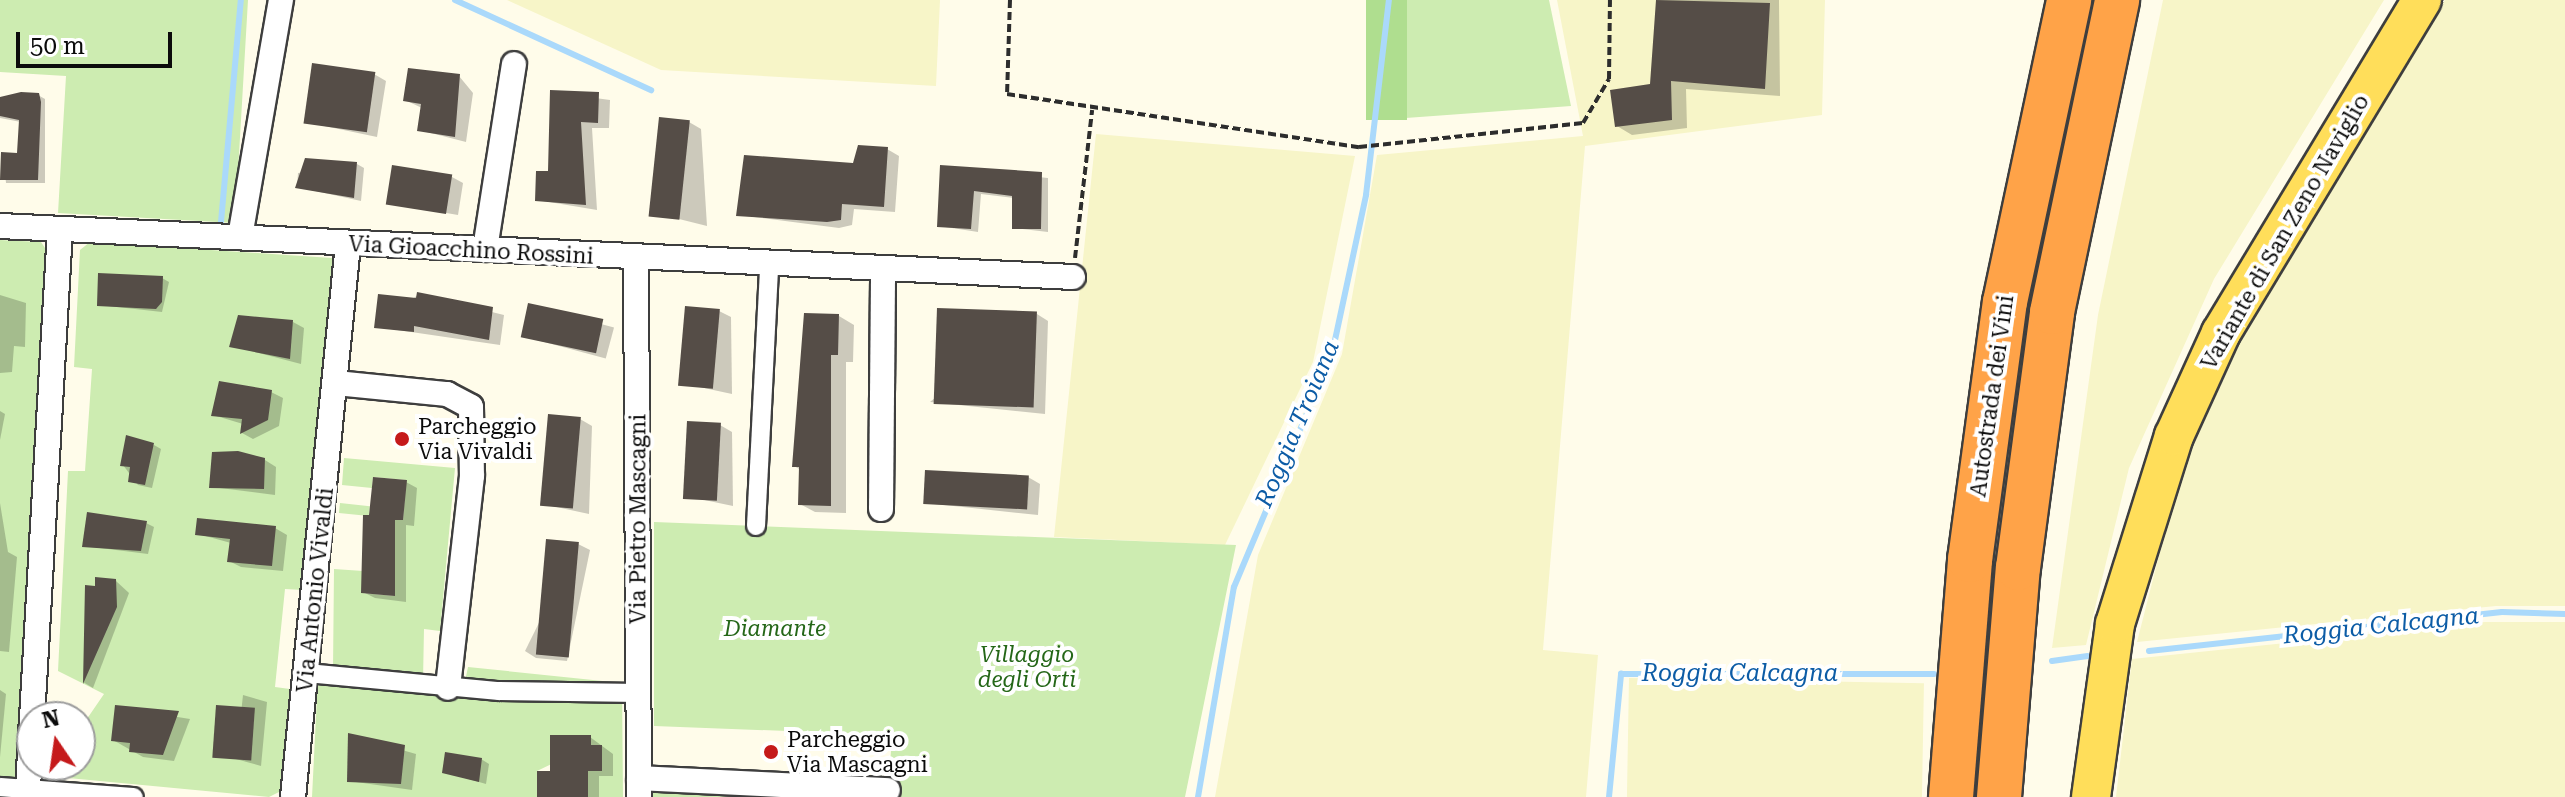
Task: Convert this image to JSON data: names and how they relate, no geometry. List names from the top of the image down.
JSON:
{
  "streets": {
    "highway": ["Autostrada dei Vini"],
    "main road": ["Variante di San Zeno Naviglio"],
    "street": ["Via Gioacchino Rossini", "Via Pietro Mascagni", "Via Antonio Vivaldi"]
  },
  "crossings": [
    ["Via Gioacchino Rossini", "Via Pietro Mascagni"],
    ["Via Gioacchino Rossini", "Via Antonio Vivaldi"]
  ],
  "water": ["Roggia Troiana", "Roggia Calcagna"],
  "parks": ["Diamante", "Villaggio degli Orti"],
  "places": ["Parcheggio Via Vivaldi", "Parcheggio Via Mascagni"],
  "scale_bar": "50 m",
  "north": "top"
}
